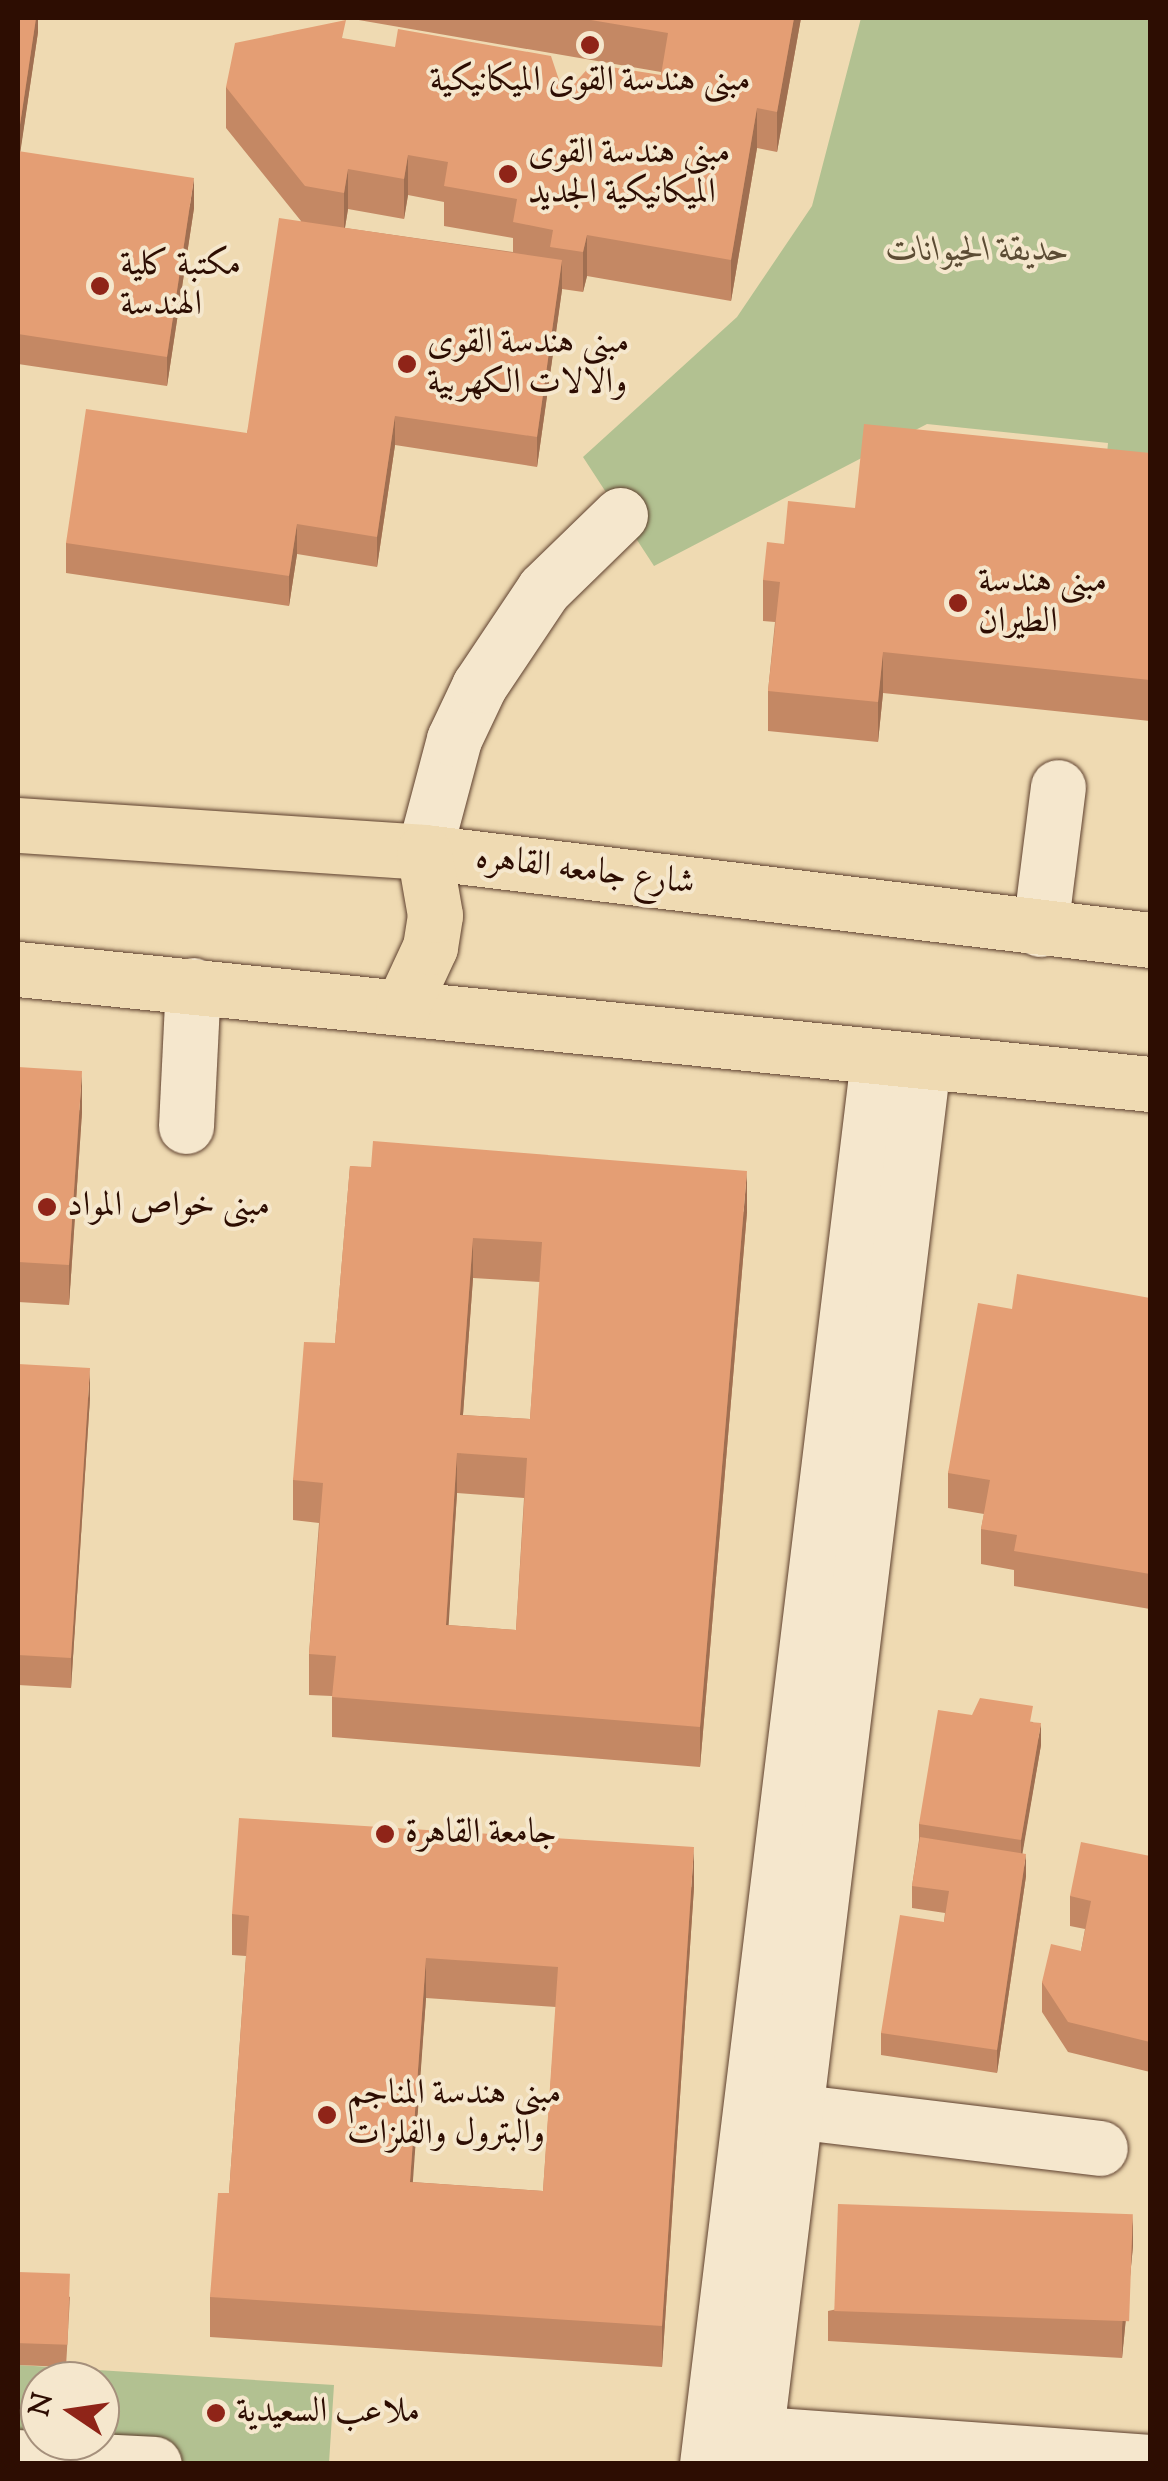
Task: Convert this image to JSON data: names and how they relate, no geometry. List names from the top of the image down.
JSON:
{
  "streets": {
    "main road": ["شارع جامعه القاهره"]
  },
  "parks": ["حديقة الحيوانات"],
  "places": [
    "مبنى هندسة القوى الميكانيكية",
    "مبنى هندسة القوى الميكانيكية الجديد",
    "مكتبة كلية الهندسة",
    "مبنى هندسة القوى والالات الكهربية",
    "مبنى هندسة الطيران",
    "مبنى خواص المواد",
    "جامعة القاهرة",
    "مبنى هندسة المناجم والبترول والفلزات",
    "ملاعب السعيدية"
  ],
  "north": "left"
}
